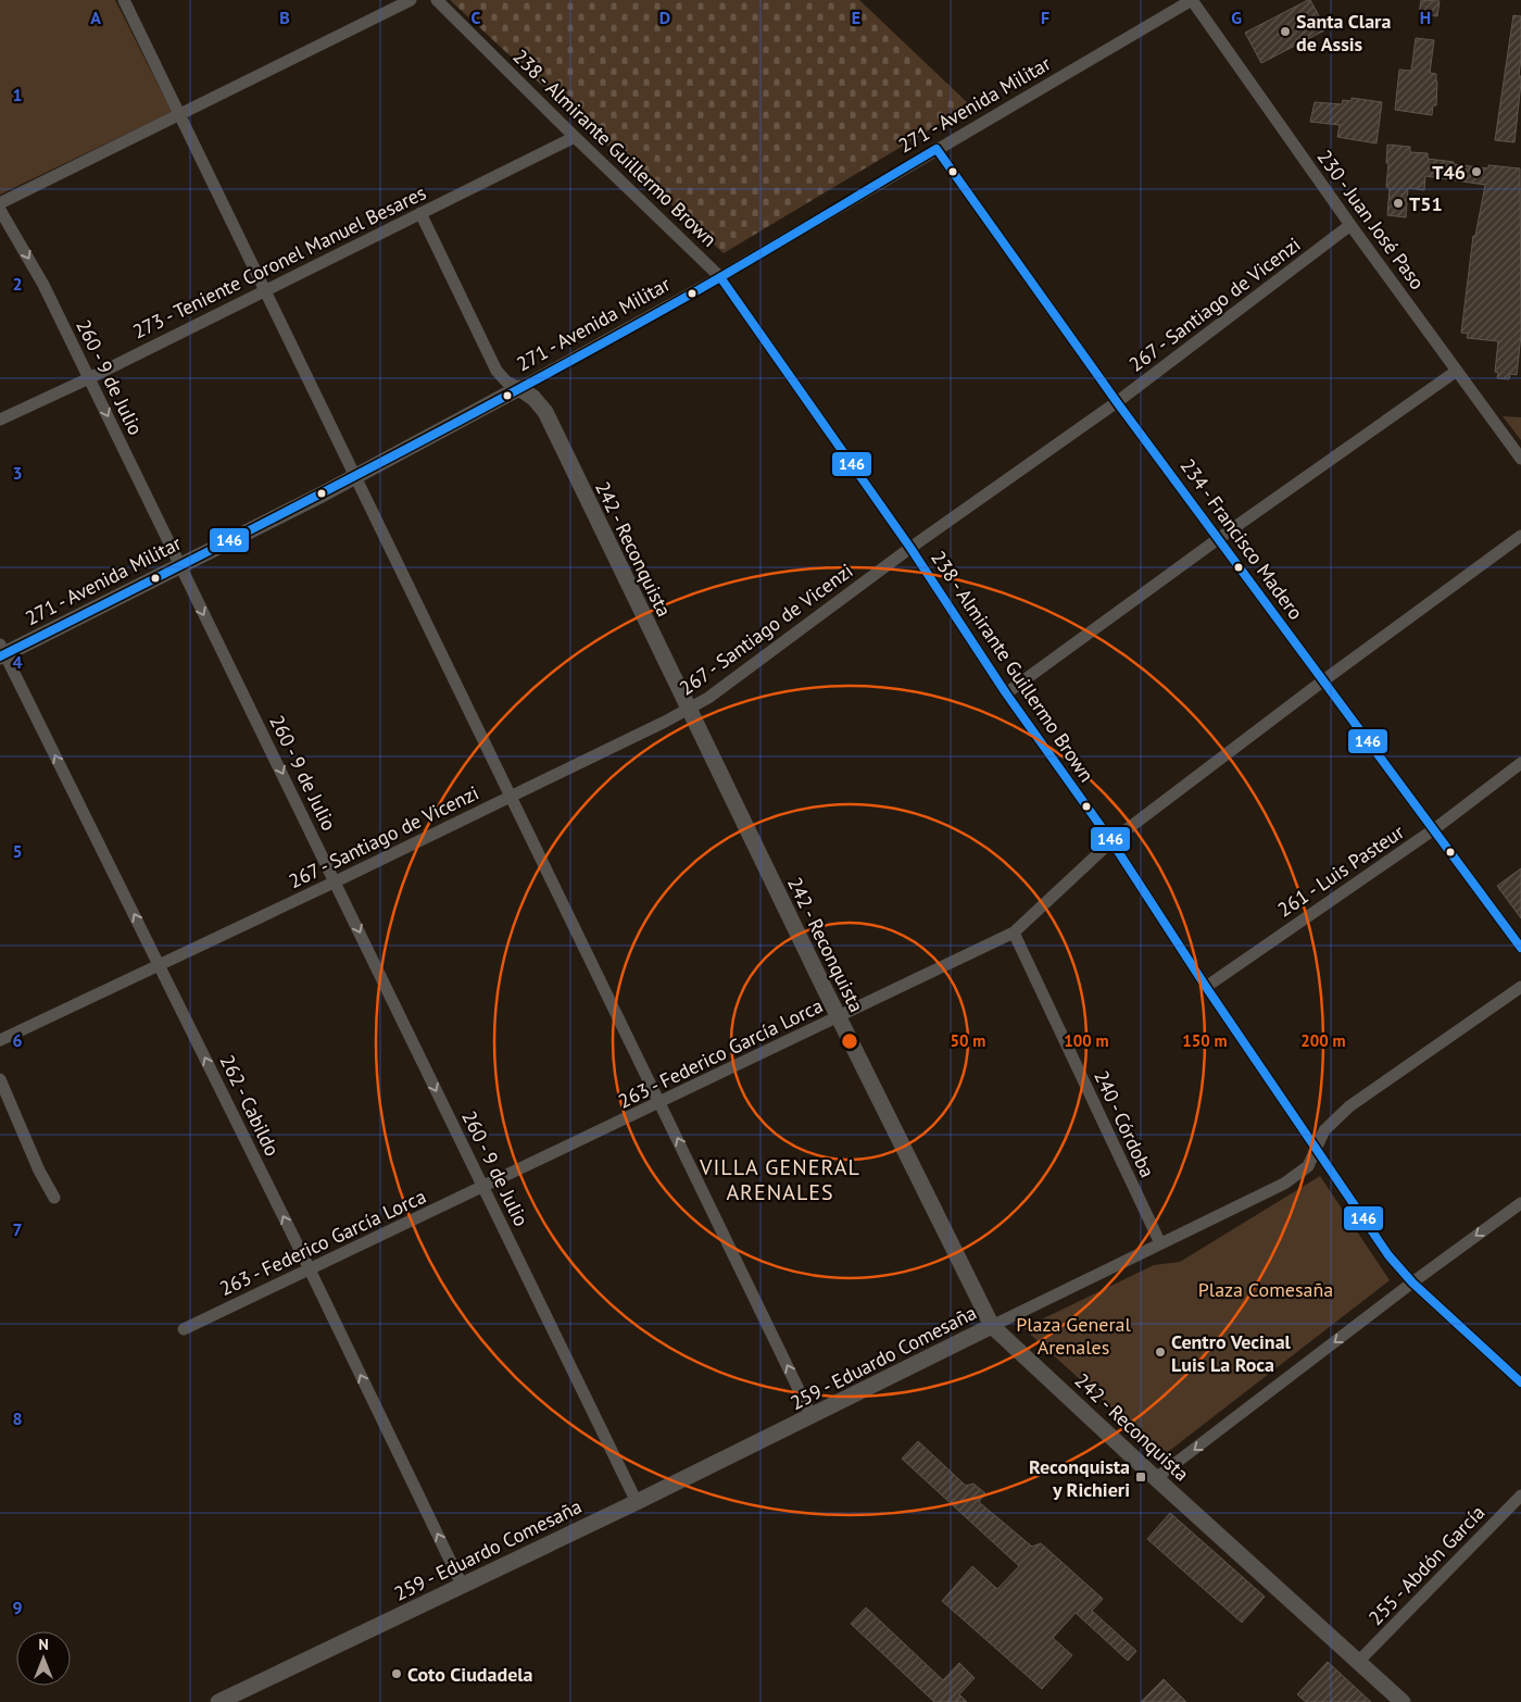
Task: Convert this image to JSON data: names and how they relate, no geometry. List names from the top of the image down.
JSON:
{
  "streets": {
    "street": [
      "271 - Avenida Militar",
      "238 - Almirante Guillermo Brown",
      "230 - Juan José Paso",
      "273 - Teniente Coronel Manuel Besares",
      "267 - Santiago de Vicenzi",
      "260 - 9 de Julio",
      "234 - Francisco Madero",
      "242 - Reconquista",
      "261 - Luis Pasteur",
      "263 - Federico García Lorca",
      "262 - Cabildo",
      "240 - Córdoba",
      "259 - Eduardo Comesaña",
      "255 - Abdón García"
    ]
  },
  "crossings": [
    ["271 - Avenida Militar", "238 - Almirante Guillermo Brown"],
    ["271 - Avenida Militar", "230 - Juan José Paso"],
    ["271 - Avenida Militar", "260 - 9 de Julio"],
    ["271 - Avenida Militar", "234 - Francisco Madero"],
    ["271 - Avenida Militar", "242 - Reconquista"],
    ["271 - Avenida Militar", "262 - Cabildo"],
    ["238 - Almirante Guillermo Brown", "273 - Teniente Coronel Manuel Besares"],
    ["238 - Almirante Guillermo Brown", "267 - Santiago de Vicenzi"],
    ["238 - Almirante Guillermo Brown", "261 - Luis Pasteur"],
    ["238 - Almirante Guillermo Brown", "263 - Federico García Lorca"],
    ["238 - Almirante Guillermo Brown", "259 - Eduardo Comesaña"],
    ["230 - Juan José Paso", "267 - Santiago de Vicenzi"],
    ["273 - Teniente Coronel Manuel Besares", "260 - 9 de Julio"],
    ["273 - Teniente Coronel Manuel Besares", "242 - Reconquista"],
    ["267 - Santiago de Vicenzi", "260 - 9 de Julio"],
    ["267 - Santiago de Vicenzi", "234 - Francisco Madero"],
    ["267 - Santiago de Vicenzi", "242 - Reconquista"],
    ["267 - Santiago de Vicenzi", "262 - Cabildo"],
    ["260 - 9 de Julio", "263 - Federico García Lorca"],
    ["260 - 9 de Julio", "259 - Eduardo Comesaña"],
    ["234 - Francisco Madero", "261 - Luis Pasteur"],
    ["234 - Francisco Madero", "263 - Federico García Lorca"],
    ["242 - Reconquista", "263 - Federico García Lorca"],
    ["242 - Reconquista", "259 - Eduardo Comesaña"],
    ["242 - Reconquista", "255 - Abdón García"],
    ["263 - Federico García Lorca", "262 - Cabildo"],
    ["263 - Federico García Lorca", "240 - Córdoba"],
    ["262 - Cabildo", "259 - Eduardo Comesaña"],
    ["240 - Córdoba", "259 - Eduardo Comesaña"]
  ],
  "one_way": ["260 - 9 de Julio", "262 - Cabildo"],
  "districts": ["VILLA GENERAL ARENALES"],
  "parks": ["Plaza Comesaña", "Plaza General Arenales"],
  "places": {
    "other": [
      "Santa Clara de Assis",
      "T46",
      "T51",
      "Centro Vecinal Luis La Roca",
      "Coto Ciudadela"
    ],
    "transit": ["Reconquista y Richieri"]
  },
  "lines": ["transit line 146"],
  "north": "top",
  "grid": {
    "columns": [
      "A",
      "B",
      "C",
      "D",
      "E",
      "F",
      "G",
      "H"
    ],
    "rows": [
      "1",
      "2",
      "3",
      "4",
      "5",
      "6",
      "7",
      "8",
      "9"
    ]
  },
  "rings": [
    "50 m",
    "100 m",
    "150 m",
    "200 m"
  ]
}
